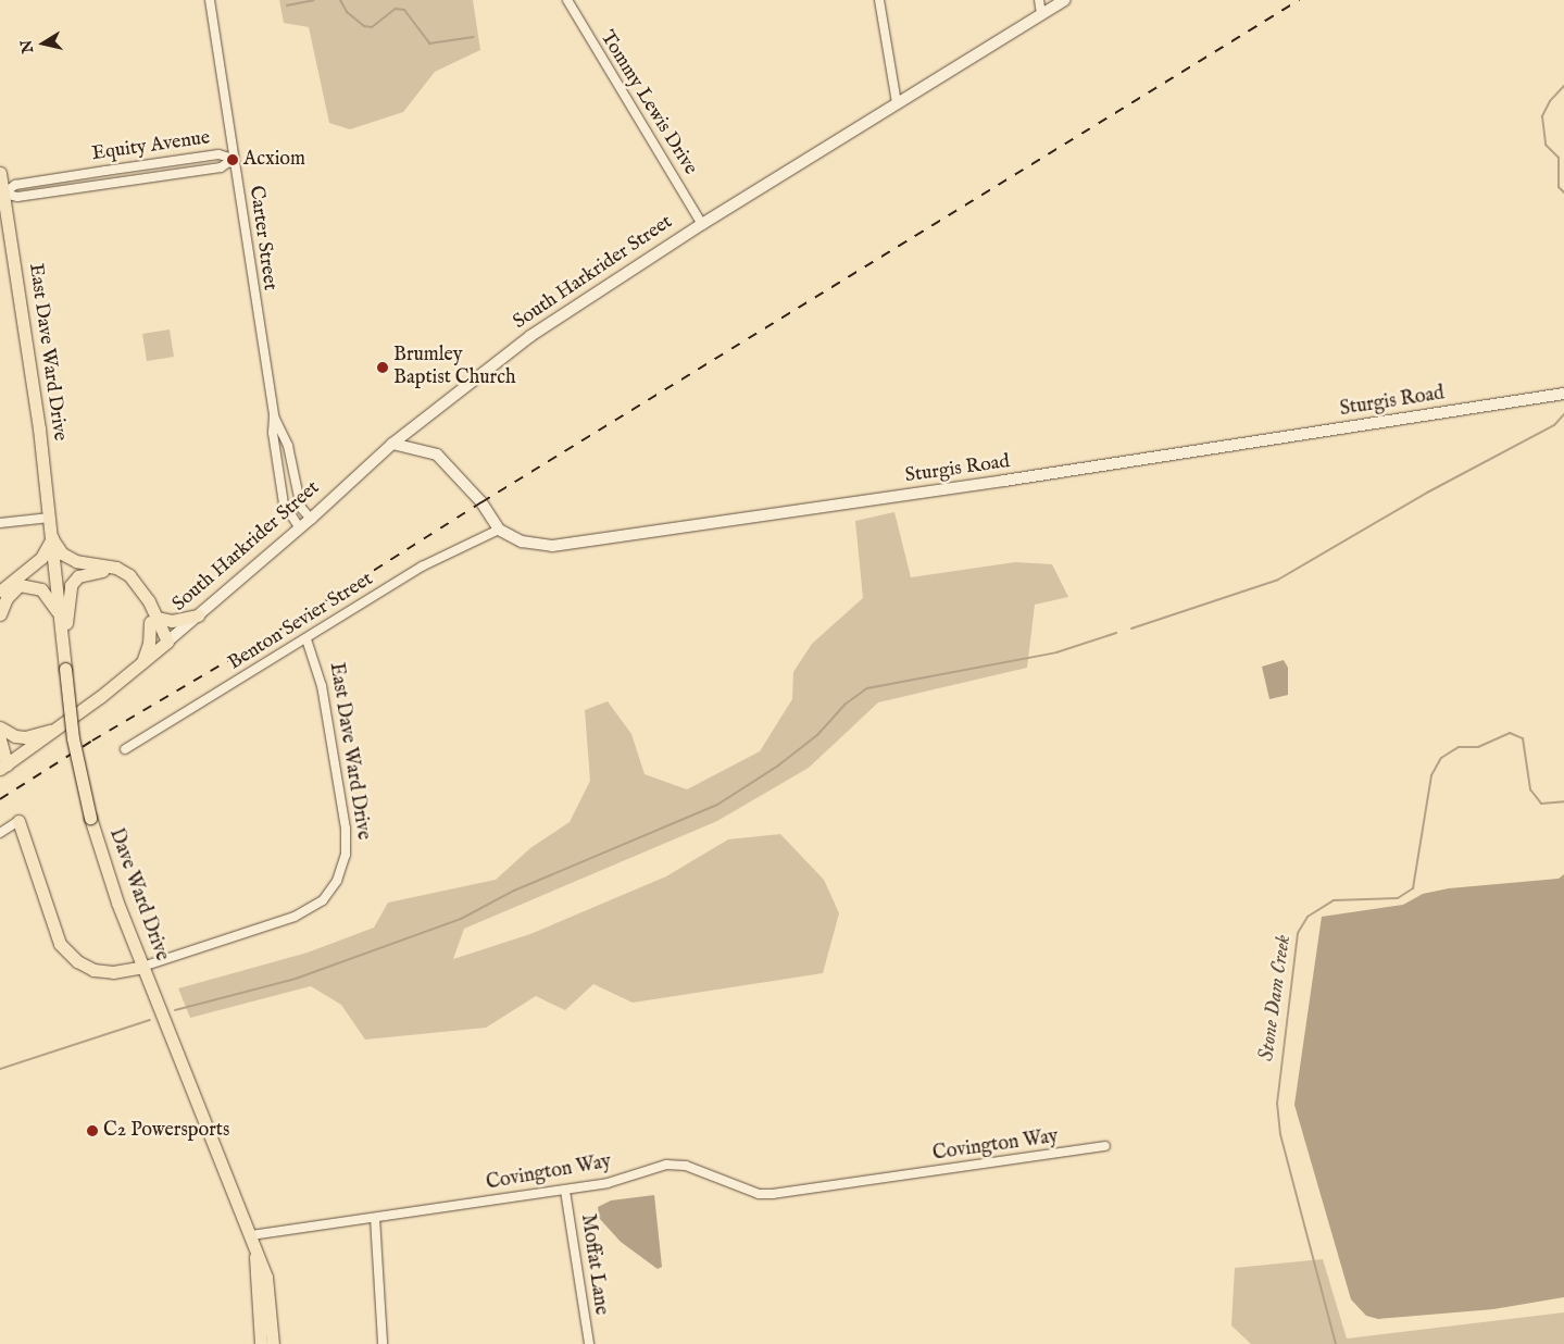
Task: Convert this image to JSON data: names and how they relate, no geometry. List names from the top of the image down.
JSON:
{
  "streets": {
    "main road": ["South Harkrider Street", "East Dave Ward Drive", "Dave Ward Drive"],
    "street": [
      "Tommy Lewis Drive",
      "Equity Avenue",
      "Carter Street",
      "Sturgis Road",
      "Benton Sevier Street",
      "Covington Way",
      "Moffat Lane"
    ]
  },
  "crossings": [
    ["Tommy Lewis Drive", "South Harkrider Street"],
    ["Equity Avenue", "Carter Street"],
    ["Equity Avenue", "East Dave Ward Drive"],
    ["Carter Street", "South Harkrider Street"],
    ["South Harkrider Street", "Sturgis Road"],
    ["East Dave Ward Drive", "Benton Sevier Street"],
    ["East Dave Ward Drive", "Dave Ward Drive"],
    ["Sturgis Road", "Benton Sevier Street"],
    ["Dave Ward Drive", "Covington Way"],
    ["Covington Way", "Moffat Lane"]
  ],
  "water": ["Stone Dam Creek"],
  "places": ["Acxiom", "Brumley Baptist Church", "C2 Powersports"],
  "north": "left"
}
